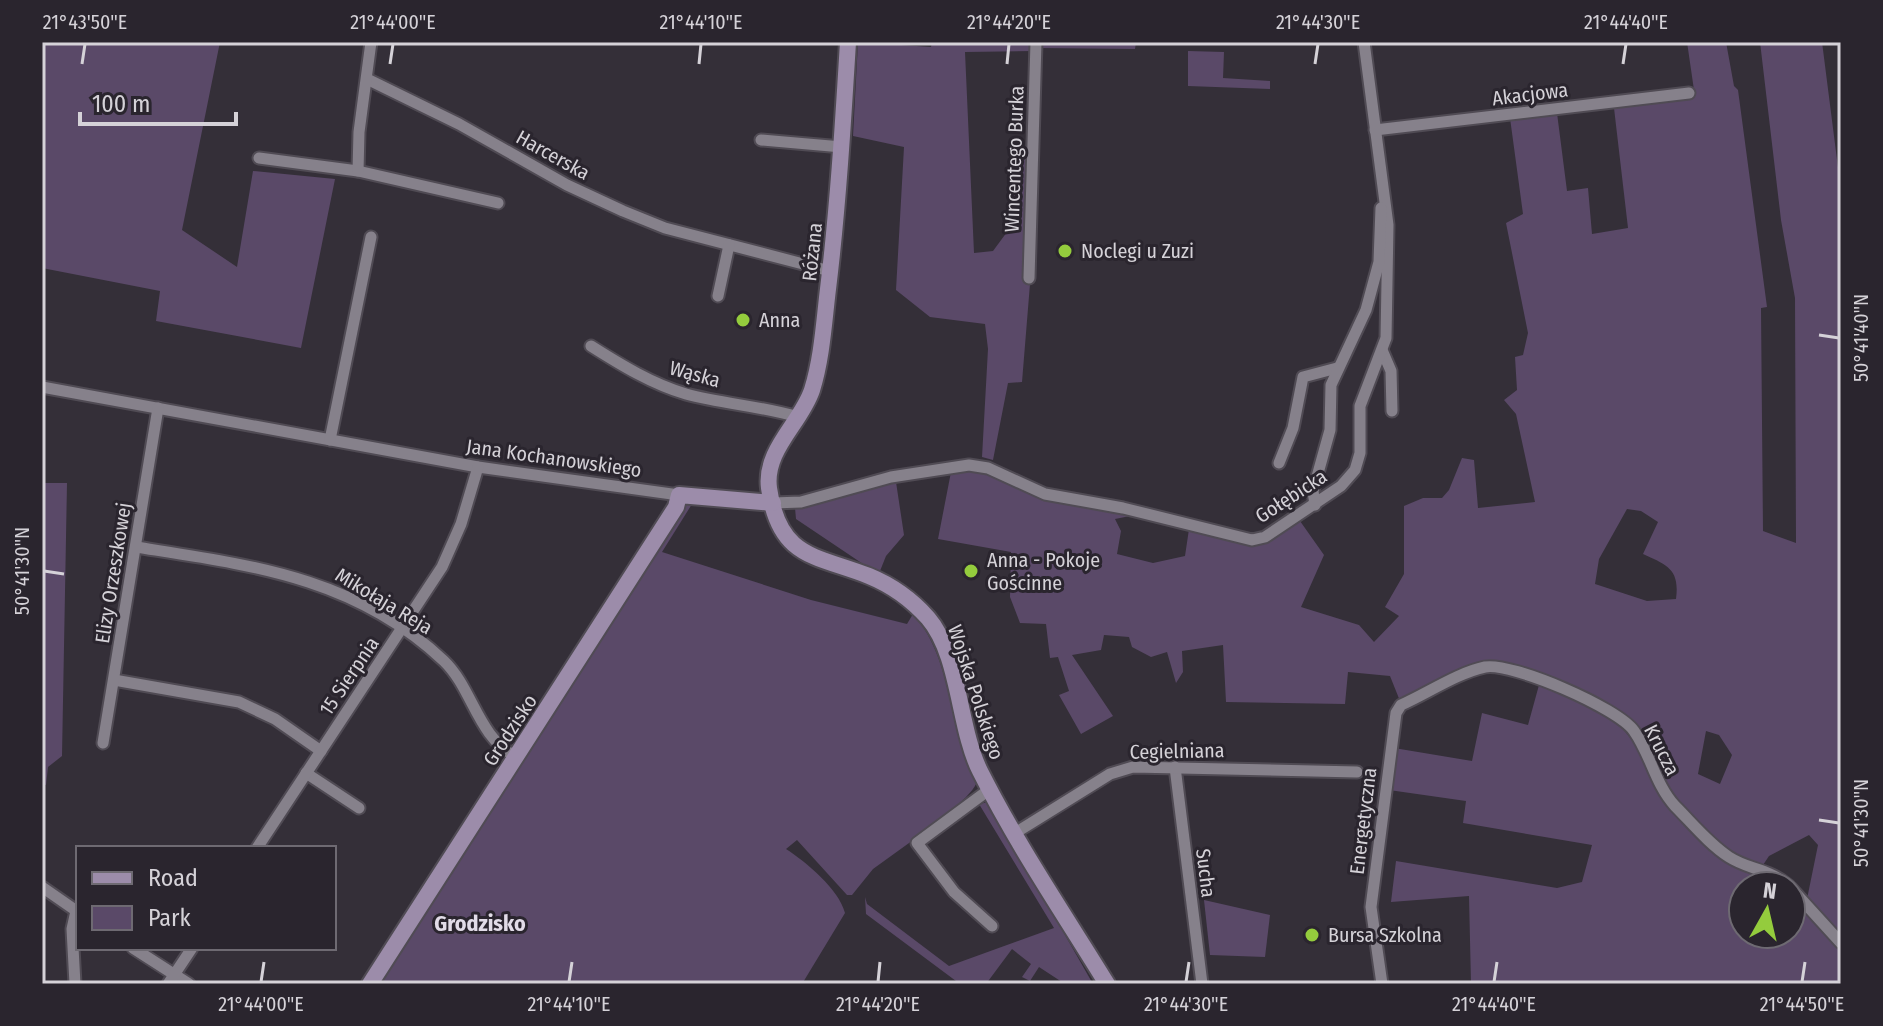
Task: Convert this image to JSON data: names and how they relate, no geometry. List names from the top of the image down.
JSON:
{
  "streets": {
    "street": [
      "Akacjowa",
      "Harcerska",
      "Wincentego Burka",
      "Różana",
      "Wąska",
      "Jana Kochanowskiego",
      "Gołębicka",
      "Elizy Orzeszkowej",
      "Mikołaja Reja",
      "15 Sierpnia",
      "Wojska Polskiego",
      "Grodzisko",
      "Krucza",
      "Cegielniana",
      "Energetyczna",
      "Sucha"
    ]
  },
  "crossings": [
    ["Akacjowa", "Gołębicka"],
    ["Harcerska", "Różana"],
    ["Różana", "Wąska"],
    ["Różana", "Jana Kochanowskiego"],
    ["Różana", "Gołębicka"],
    ["Różana", "Wojska Polskiego"],
    ["Jana Kochanowskiego", "Gołębicka"],
    ["Jana Kochanowskiego", "Elizy Orzeszkowej"],
    ["Jana Kochanowskiego", "15 Sierpnia"],
    ["Jana Kochanowskiego", "Wojska Polskiego"],
    ["Jana Kochanowskiego", "Grodzisko"],
    ["Gołębicka", "Wojska Polskiego"],
    ["Elizy Orzeszkowej", "Mikołaja Reja"],
    ["Mikołaja Reja", "15 Sierpnia"],
    ["Mikołaja Reja", "Grodzisko"],
    ["Wojska Polskiego", "Cegielniana"],
    ["Krucza", "Energetyczna"],
    ["Cegielniana", "Sucha"]
  ],
  "districts": ["Grodzisko"],
  "places": [
    "Noclegi u Zuzi",
    "Anna",
    "Anna - Pokoje Gościnne",
    "Bursa Szkolna"
  ],
  "legend": ["Road", "Park"],
  "scale_bar": "100 m",
  "north": "top",
  "coordinates": [
    "21°43'50\"E",
    "21°44'00\"E",
    "21°44'10\"E",
    "21°44'20\"E",
    "21°44'30\"E",
    "21°44'40\"E",
    "50°41'40\"N",
    "50°41'30\"N",
    "21°44'50\"E"
  ]
}
